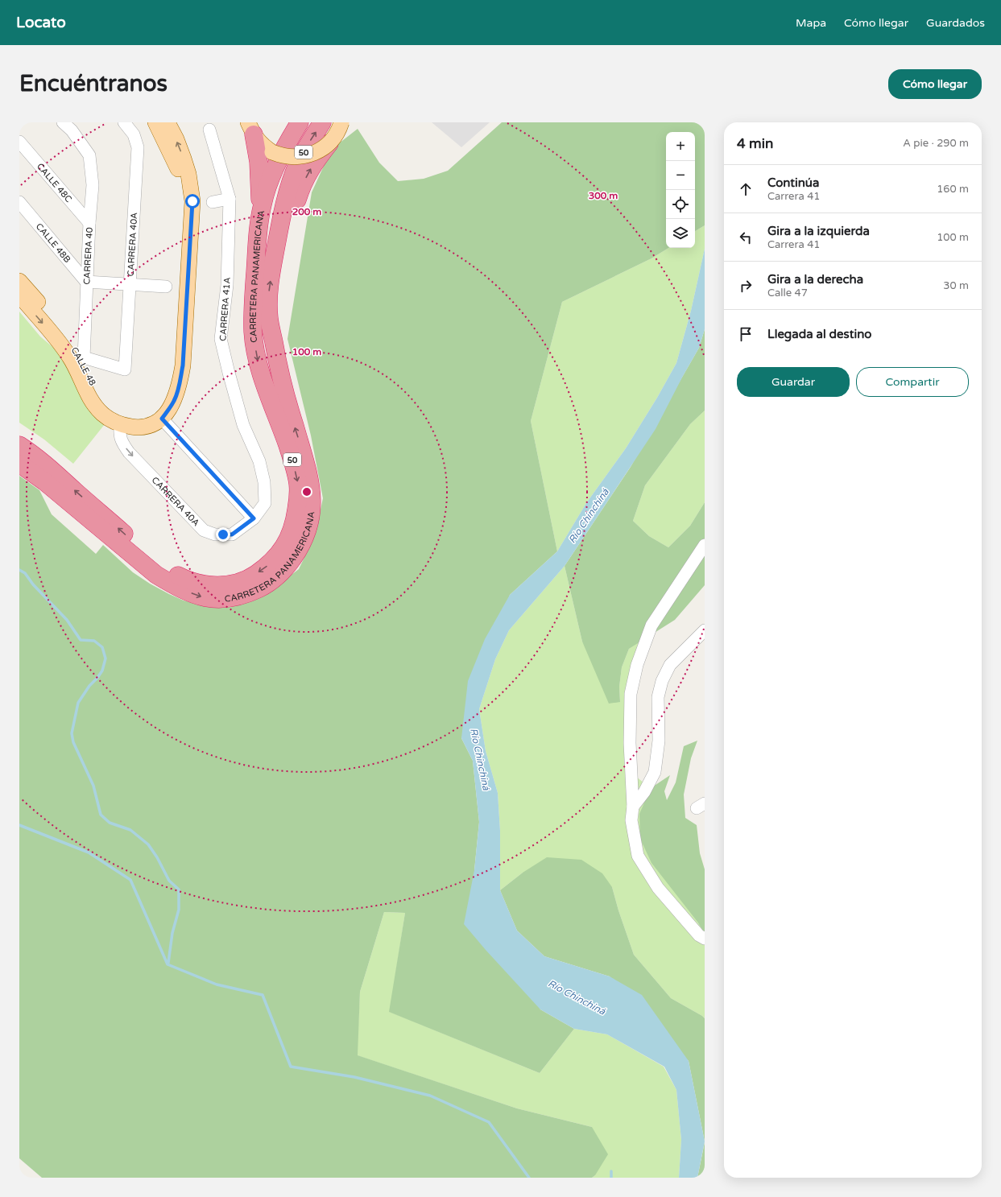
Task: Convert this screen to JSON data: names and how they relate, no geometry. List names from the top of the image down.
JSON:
{
  "streets": {
    "highway": ["50", "CARRETERA PANAMERICANA"],
    "main road": ["CALLE 48"],
    "street": [
      "CALLE 48C",
      "CALLE 48B",
      "CARRERA 40A",
      "CARRERA 40",
      "CARRERA 41A"
    ]
  },
  "crossings": [
    ["CALLE 48C", "CARRERA 40"],
    ["CALLE 48B", "CARRERA 40"],
    ["CARRERA 40A", "CARRERA 40"],
    ["CARRERA 40A", "CARRERA 41A"],
    ["CARRERA 40A", "CALLE 48"],
    ["CARRERA 40", "CALLE 48"]
  ],
  "water": ["Río Chinchiná"],
  "page": {
    "header": "Locato",
    "nav": ["Mapa", "Cómo llegar", "Guardados"],
    "buttons": [
      "Cómo llegar",
      ["Guardar", "Compartir"]
    ],
    "title": "Encuéntranos",
    "heading": ["4 min", "A pie · 290 m"],
    "map_buttons": ["+", "−"],
    "list": [
      ["Continúa", "Carrera 41", "160 m"],
      ["Gira a la izquierda", "Carrera 41", "100 m"],
      ["Gira a la derecha", "Calle 47", "30 m"],
      "Llegada al destino"
    ]
  },
  "rings": ["300 m", "200 m", "100 m"]
}
